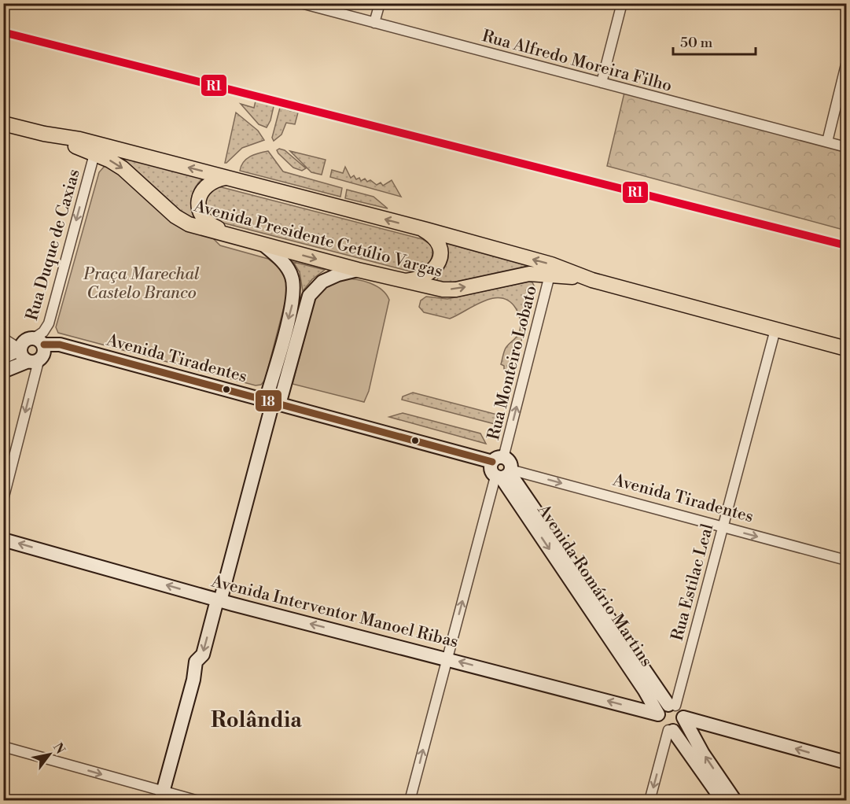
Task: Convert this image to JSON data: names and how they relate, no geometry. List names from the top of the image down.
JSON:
{
  "streets": {
    "main road": ["Avenida Presidente Getúlio Vargas"],
    "street": [
      "Rua Alfredo Moreira Filho",
      "Rua Duque de Caxias",
      "Avenida Tiradentes",
      "Rua Monteiro Lobato",
      "Rua Estilac Leal",
      "Avenida Romário Martins",
      "Avenida Interventor Manoel Ribas"
    ]
  },
  "crossings": [
    ["Avenida Presidente Getúlio Vargas", "Rua Duque de Caxias"],
    ["Avenida Presidente Getúlio Vargas", "Rua Monteiro Lobato"],
    ["Avenida Presidente Getúlio Vargas", "Rua Estilac Leal"],
    ["Rua Duque de Caxias", "Avenida Tiradentes"],
    ["Avenida Tiradentes", "Rua Monteiro Lobato"],
    ["Avenida Tiradentes", "Rua Estilac Leal"],
    ["Avenida Tiradentes", "Avenida Romário Martins"],
    ["Rua Monteiro Lobato", "Avenida Romário Martins"],
    ["Rua Estilac Leal", "Avenida Romário Martins"],
    ["Rua Estilac Leal", "Avenida Interventor Manoel Ribas"],
    ["Avenida Romário Martins", "Avenida Interventor Manoel Ribas"]
  ],
  "one_way": [
    "Rua Duque de Caxias",
    "Avenida Tiradentes",
    "Rua Monteiro Lobato",
    "Avenida Interventor Manoel Ribas"
  ],
  "districts": ["Rolândia"],
  "parks": ["Praça Marechal Castelo Branco"],
  "lines": ["transit line R1", "transit line 18"],
  "scale_bar": "50 m",
  "north": "top right"
}
